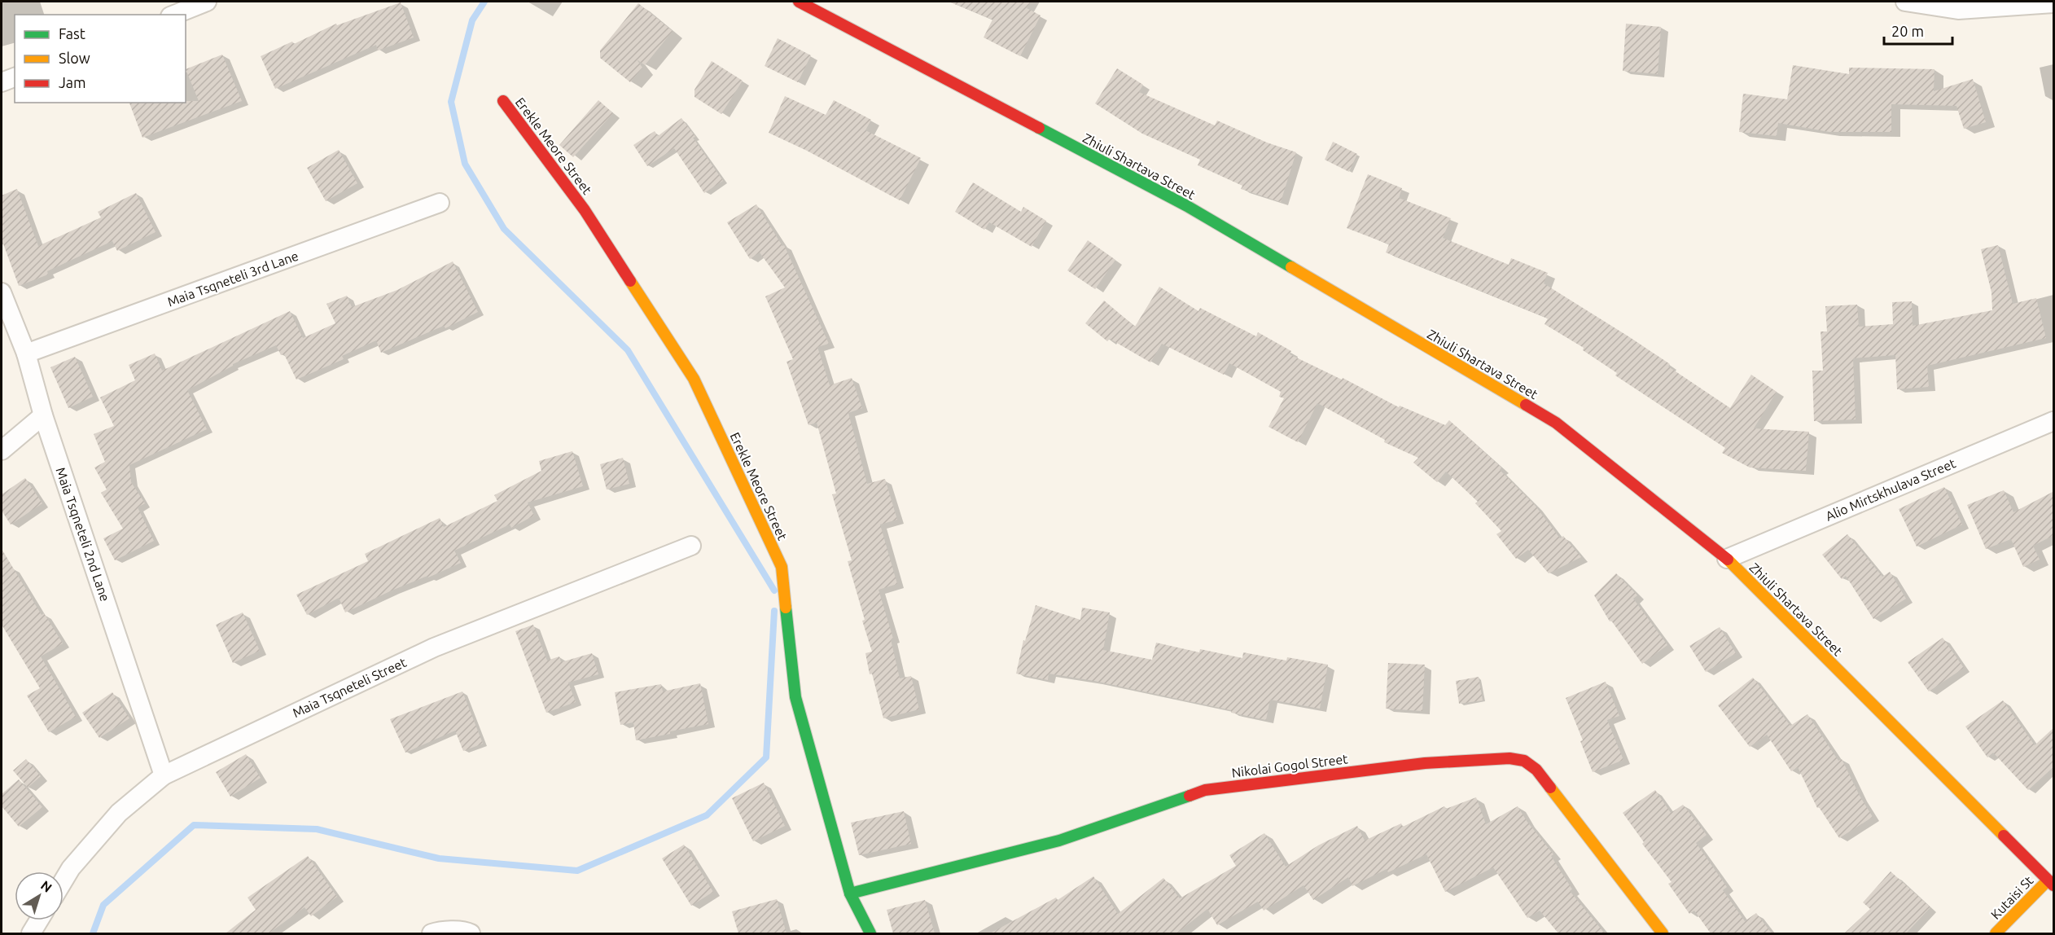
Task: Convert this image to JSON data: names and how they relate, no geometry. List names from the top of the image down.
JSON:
{
  "streets": {
    "street": [
      "Erekle Meore Street",
      "Zhiuli Shartava Street",
      "Maia Tsqneteli 3rd Lane",
      "Alio Mirtskhulava Street",
      "Maia Tsqneteli 2nd Lane",
      "Maia Tsqneteli Street",
      "Nikolai Gogol Street",
      "Kutaisi St"
    ]
  },
  "crossings": [
    ["Erekle Meore Street", "Nikolai Gogol Street"],
    ["Zhiuli Shartava Street", "Alio Mirtskhulava Street"],
    ["Zhiuli Shartava Street", "Kutaisi St"],
    ["Maia Tsqneteli 3rd Lane", "Maia Tsqneteli 2nd Lane"],
    ["Maia Tsqneteli 2nd Lane", "Maia Tsqneteli Street"]
  ],
  "legend": ["Fast", "Slow", "Jam"],
  "scale_bar": "20 m",
  "north": "top right"
}
